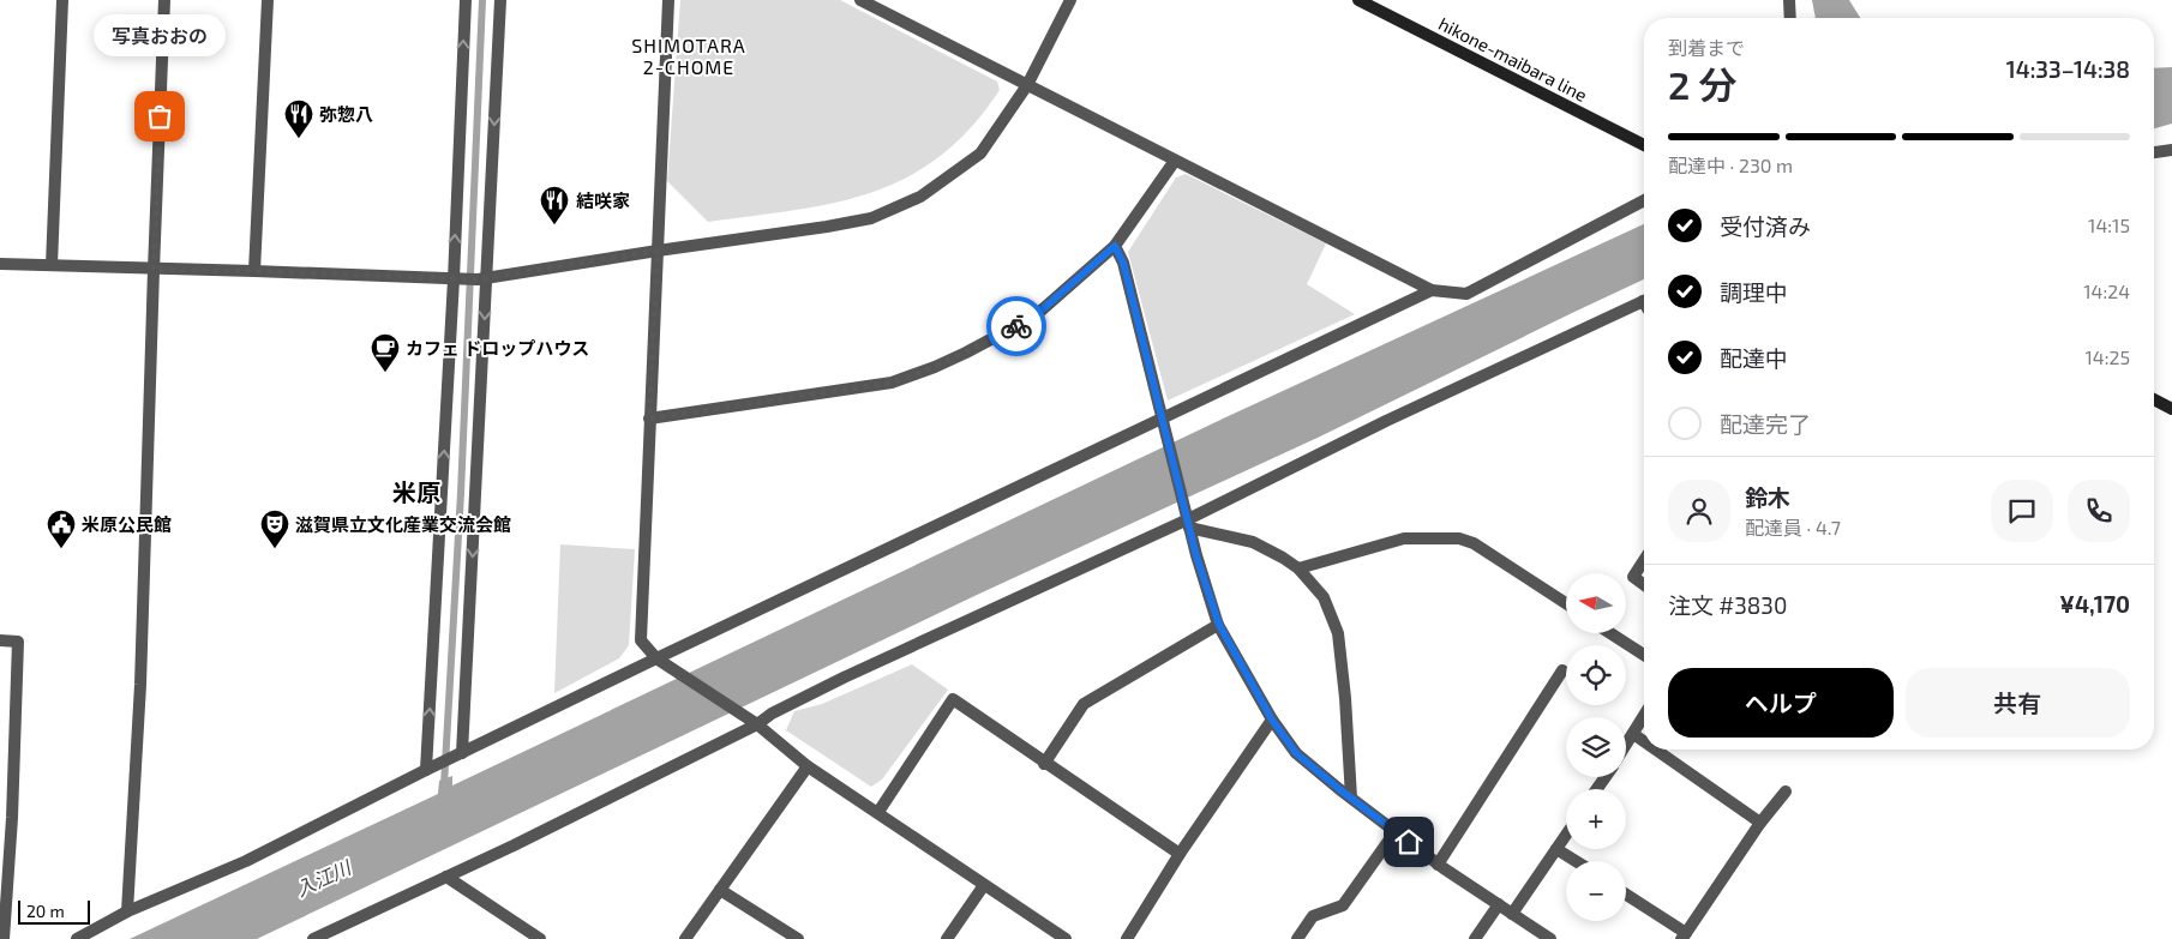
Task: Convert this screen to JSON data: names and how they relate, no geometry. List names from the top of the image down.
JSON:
{
  "streets": {
    "main road": ["hikone-maibara line"]
  },
  "districts": ["SHIMOTARA 2-CHOME", "米原"],
  "water": ["入江川"],
  "places": {
    "other": ["写真おおの"],
    "restaurant": ["弥惣八", "結咲家"],
    "cafe": ["カフェ ドロップハウス"],
    "public building": ["米原公民館"],
    "theatre": ["滋賀県立文化産業交流会館"]
  },
  "scale_bar": "20 m",
  "north": "left",
  "page": {
    "bubble": "写真おおの",
    "heading": ["2 分", "到着まで", "14:33–14:38"],
    "panel": [
      "鈴木",
      "配達員 · 4.7",
      "注文 #3830",
      "¥4,170"
    ],
    "bar": "配達中 · 230 m",
    "list": [
      ["受付済み", "14:15"],
      ["調理中", "14:24"],
      ["配達中", "14:25"],
      "配達完了"
    ],
    "map_buttons": ["+", "−"],
    "buttons": ["ヘルプ", "共有"],
    "scale": "20 m"
  }
}
